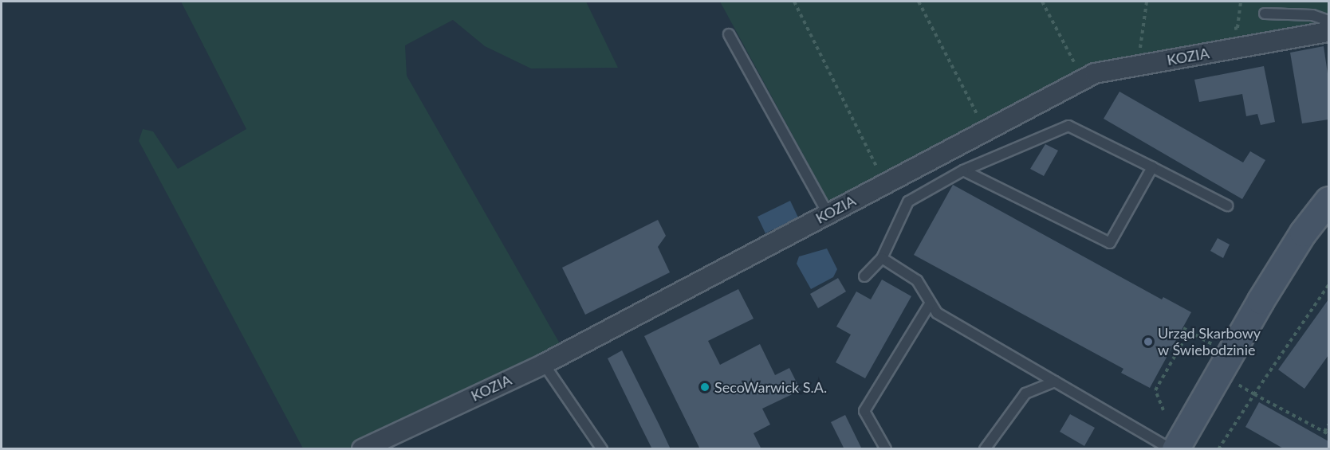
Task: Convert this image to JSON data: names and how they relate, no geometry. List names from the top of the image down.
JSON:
{
  "streets": {
    "street": ["KOZIA"]
  },
  "places": ["Urząd Skarbowy w Świebodzinie", "SecoWarwick S.A."]
}
